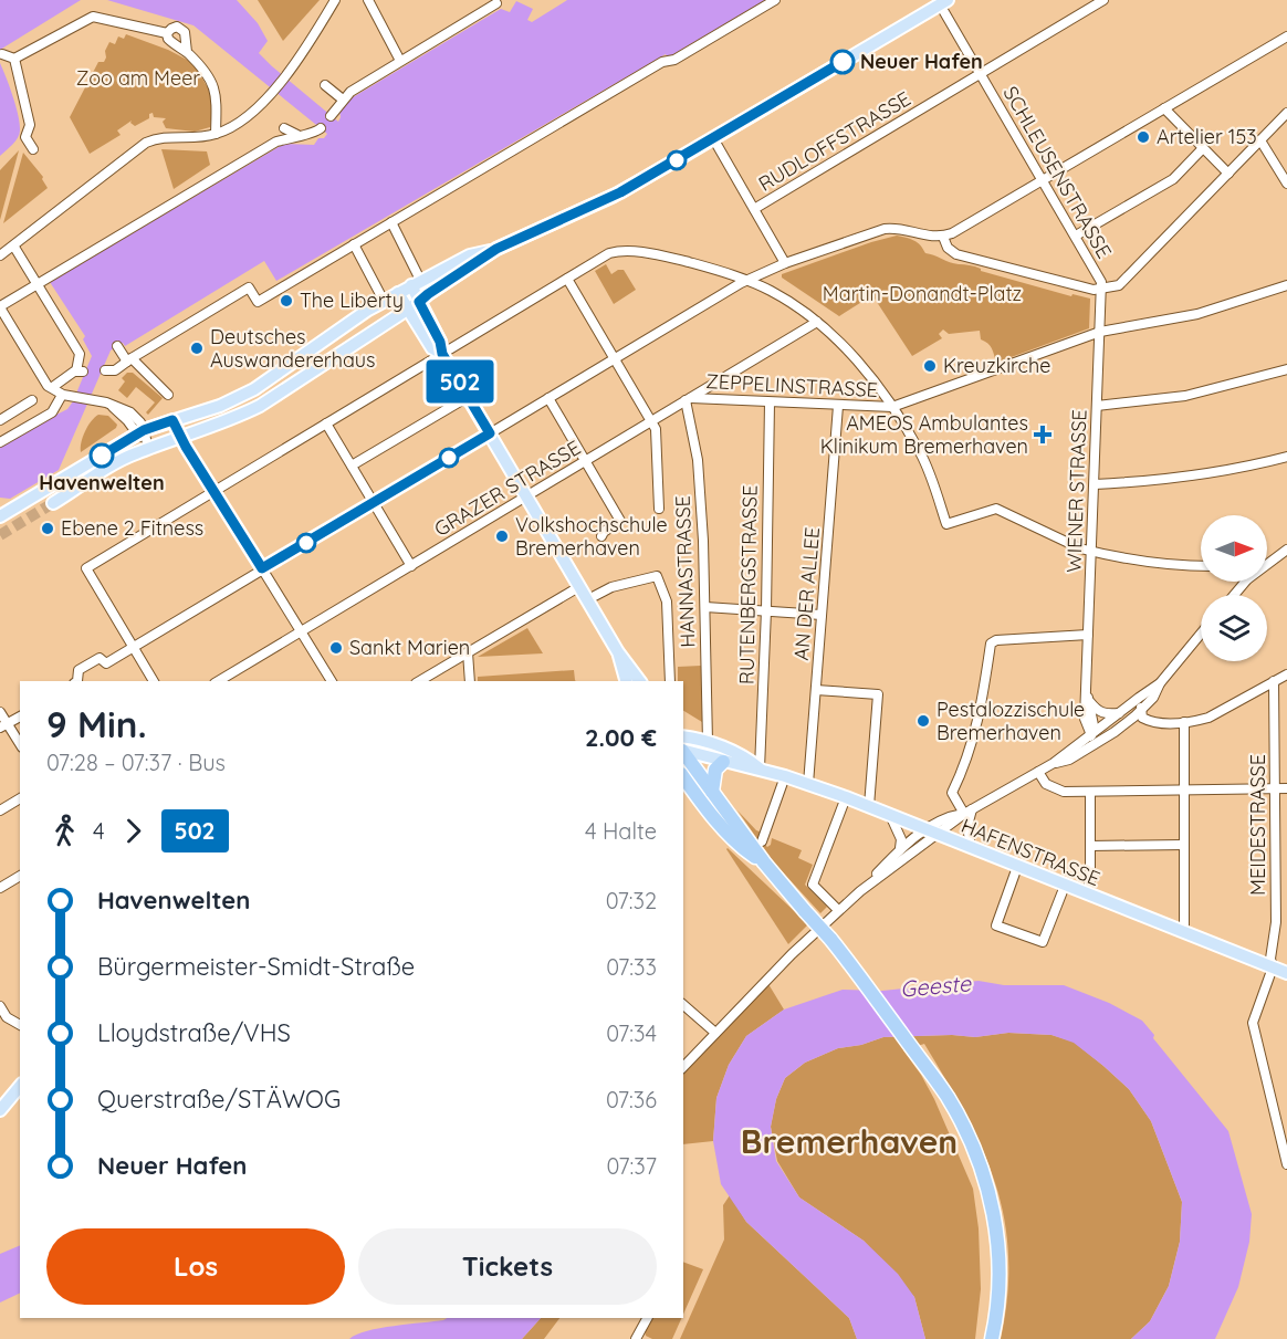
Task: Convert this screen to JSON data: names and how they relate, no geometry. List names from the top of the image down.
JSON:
{
  "streets": {
    "main road": ["HAFENSTRASSE"],
    "street": [
      "RUDLOFFSTRASSE",
      "SCHLEUSENSTRASSE",
      "ZEPPELINSTRASSE",
      "GRAZER STRASSE",
      "WIENER STRASSE",
      "HANNASTRASSE",
      "RUTENBERGSTRASSE",
      "AN DER ALLEE",
      "MEIDESTRASSE"
    ]
  },
  "crossings": [
    ["RUDLOFFSTRASSE", "SCHLEUSENSTRASSE"],
    ["SCHLEUSENSTRASSE", "WIENER STRASSE"],
    ["ZEPPELINSTRASSE", "GRAZER STRASSE"],
    ["ZEPPELINSTRASSE", "HANNASTRASSE"],
    ["ZEPPELINSTRASSE", "RUTENBERGSTRASSE"],
    ["ZEPPELINSTRASSE", "AN DER ALLEE"],
    ["GRAZER STRASSE", "HANNASTRASSE"],
    ["HANNASTRASSE", "HAFENSTRASSE"],
    ["RUTENBERGSTRASSE", "HAFENSTRASSE"],
    ["AN DER ALLEE", "HAFENSTRASSE"],
    ["MEIDESTRASSE", "HAFENSTRASSE"]
  ],
  "districts": ["Bremerhaven"],
  "water": ["Geeste"],
  "parks": ["Zoo am Meer", "Martin-Donandt-Platz"],
  "places": {
    "other": [
      "Neuer Hafen",
      "Artelier 153",
      "The Liberty",
      "Deutsches Auswandererhaus",
      "Kreuzkirche",
      "Havenwelten",
      "Ebene 2 Fitness",
      "Volkshochschule Bremerhaven",
      "Sankt Marien",
      "Pestalozzischule Bremerhaven"
    ],
    "health": ["AMEOS Ambulantes Klinikum Bremerhaven"]
  },
  "lines": ["bus line 502"],
  "north": "right",
  "page": {
    "on_map": "502",
    "heading": ["9 Min.", "07:28 – 07:37 · Bus", "2.00 €"],
    "legs": ["4", "502", "4 Halte"],
    "list": [
      {
        "name": "Havenwelten",
        "value": "07:32"
      },
      {
        "name": "Bürgermeister-Smidt-Straße",
        "value": "07:33"
      },
      {
        "name": "Lloydstraße/VHS",
        "value": "07:34"
      },
      {
        "name": "Querstraße/STÄWOG",
        "value": "07:36"
      },
      {
        "name": "Neuer Hafen",
        "value": "07:37"
      }
    ],
    "buttons": ["Los", "Tickets"]
  }
}
